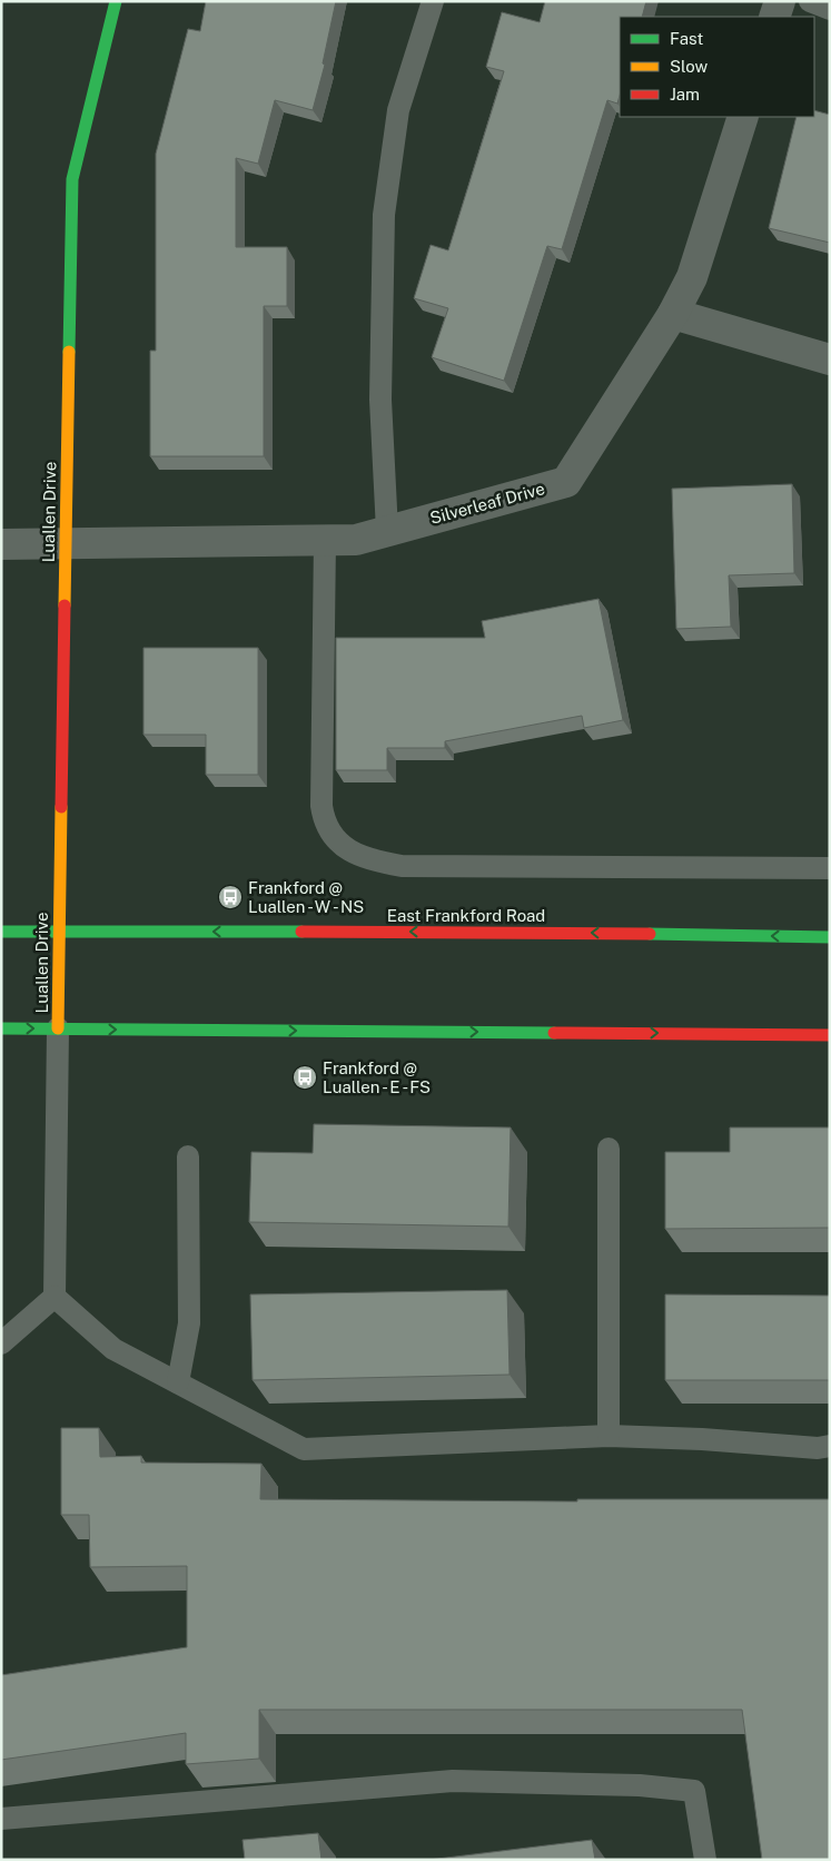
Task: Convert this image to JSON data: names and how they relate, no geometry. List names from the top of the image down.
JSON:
{
  "streets": {
    "main road": ["Luallen Drive", "East Frankford Road"],
    "street": ["Silverleaf Drive"]
  },
  "crossings": [
    ["Silverleaf Drive", "Luallen Drive"],
    ["Luallen Drive", "East Frankford Road"]
  ],
  "places": {
    "bus stop": ["Frankford @ Luallen - W - NS", "Frankford @ Luallen - E - FS"]
  },
  "legend": ["Fast", "Slow", "Jam"]
}
